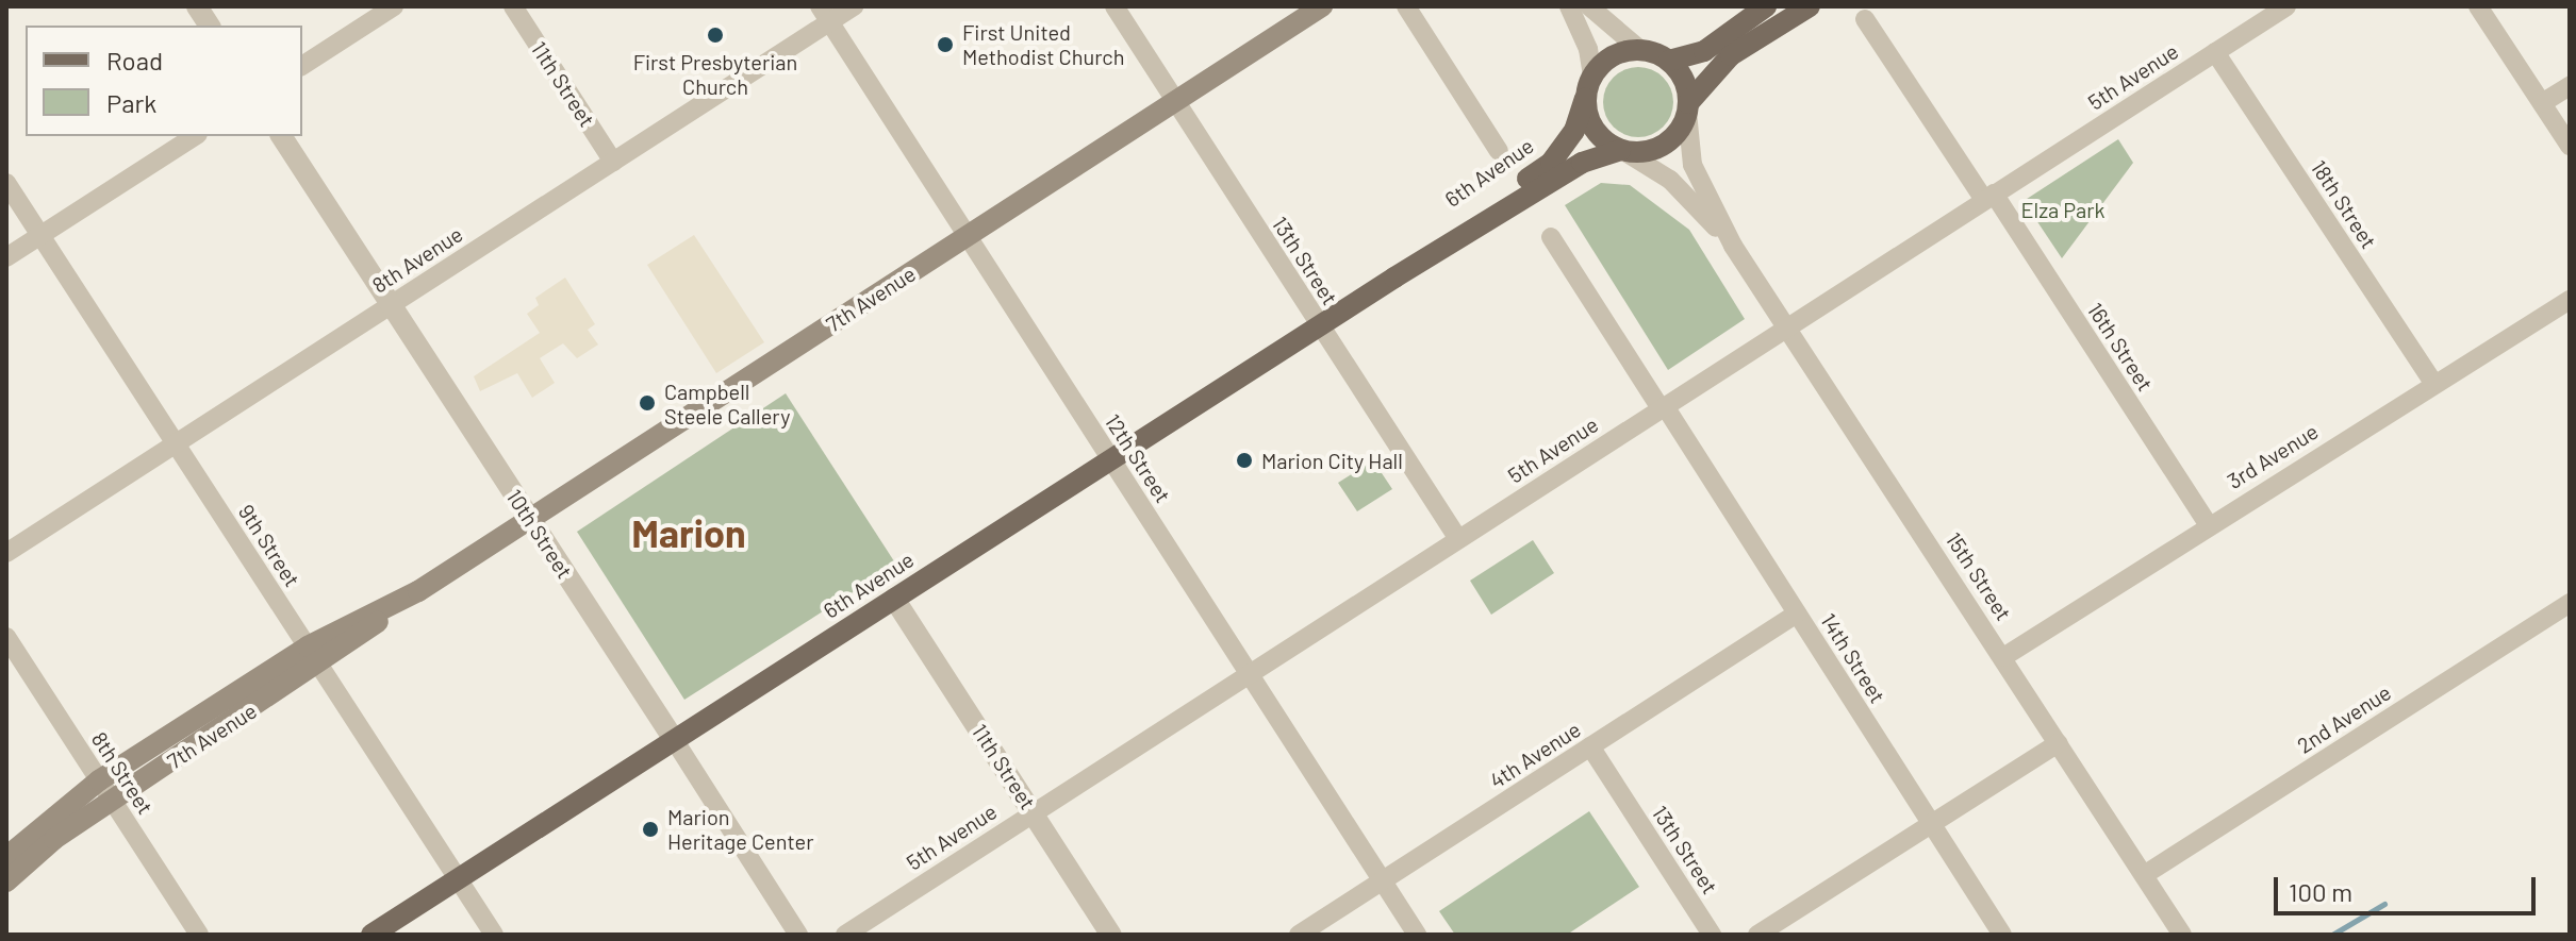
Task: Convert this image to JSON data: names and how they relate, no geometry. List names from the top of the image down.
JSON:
{
  "streets": {
    "main road": ["6th Avenue", "7th Avenue"],
    "street": [
      "5th Avenue",
      "11th Street",
      "18th Street",
      "8th Avenue",
      "13th Street",
      "16th Street",
      "3rd Avenue",
      "12th Street",
      "10th Street",
      "9th Street",
      "15th Street",
      "14th Street",
      "2nd Avenue",
      "4th Avenue",
      "8th Street"
    ]
  },
  "crossings": [
    ["5th Avenue", "11th Street"],
    ["5th Avenue", "18th Street"],
    ["5th Avenue", "13th Street"],
    ["5th Avenue", "16th Street"],
    ["5th Avenue", "12th Street"],
    ["5th Avenue", "15th Street"],
    ["5th Avenue", "14th Street"],
    ["11th Street", "6th Avenue"],
    ["11th Street", "8th Avenue"],
    ["6th Avenue", "13th Street"],
    ["6th Avenue", "12th Street"],
    ["6th Avenue", "10th Street"],
    ["6th Avenue", "9th Street"],
    ["6th Avenue", "15th Street"],
    ["18th Street", "3rd Avenue"],
    ["8th Avenue", "12th Street"],
    ["8th Avenue", "10th Street"],
    ["8th Avenue", "9th Street"],
    ["13th Street", "7th Avenue"],
    ["13th Street", "4th Avenue"],
    ["7th Avenue", "12th Street"],
    ["7th Avenue", "10th Street"],
    ["7th Avenue", "9th Street"],
    ["7th Avenue", "8th Street"],
    ["16th Street", "3rd Avenue"],
    ["3rd Avenue", "15th Street"],
    ["12th Street", "4th Avenue"],
    ["15th Street", "2nd Avenue"],
    ["14th Street", "4th Avenue"]
  ],
  "districts": ["Marion"],
  "parks": ["Elza Park"],
  "places": [
    "First Presbyterian Church",
    "First United Methodist Church",
    "Campbell Steele Callery",
    "Marion City Hall",
    "Marion Heritage Center"
  ],
  "legend": ["Road", "Park"],
  "scale_bar": "100 m"
}
